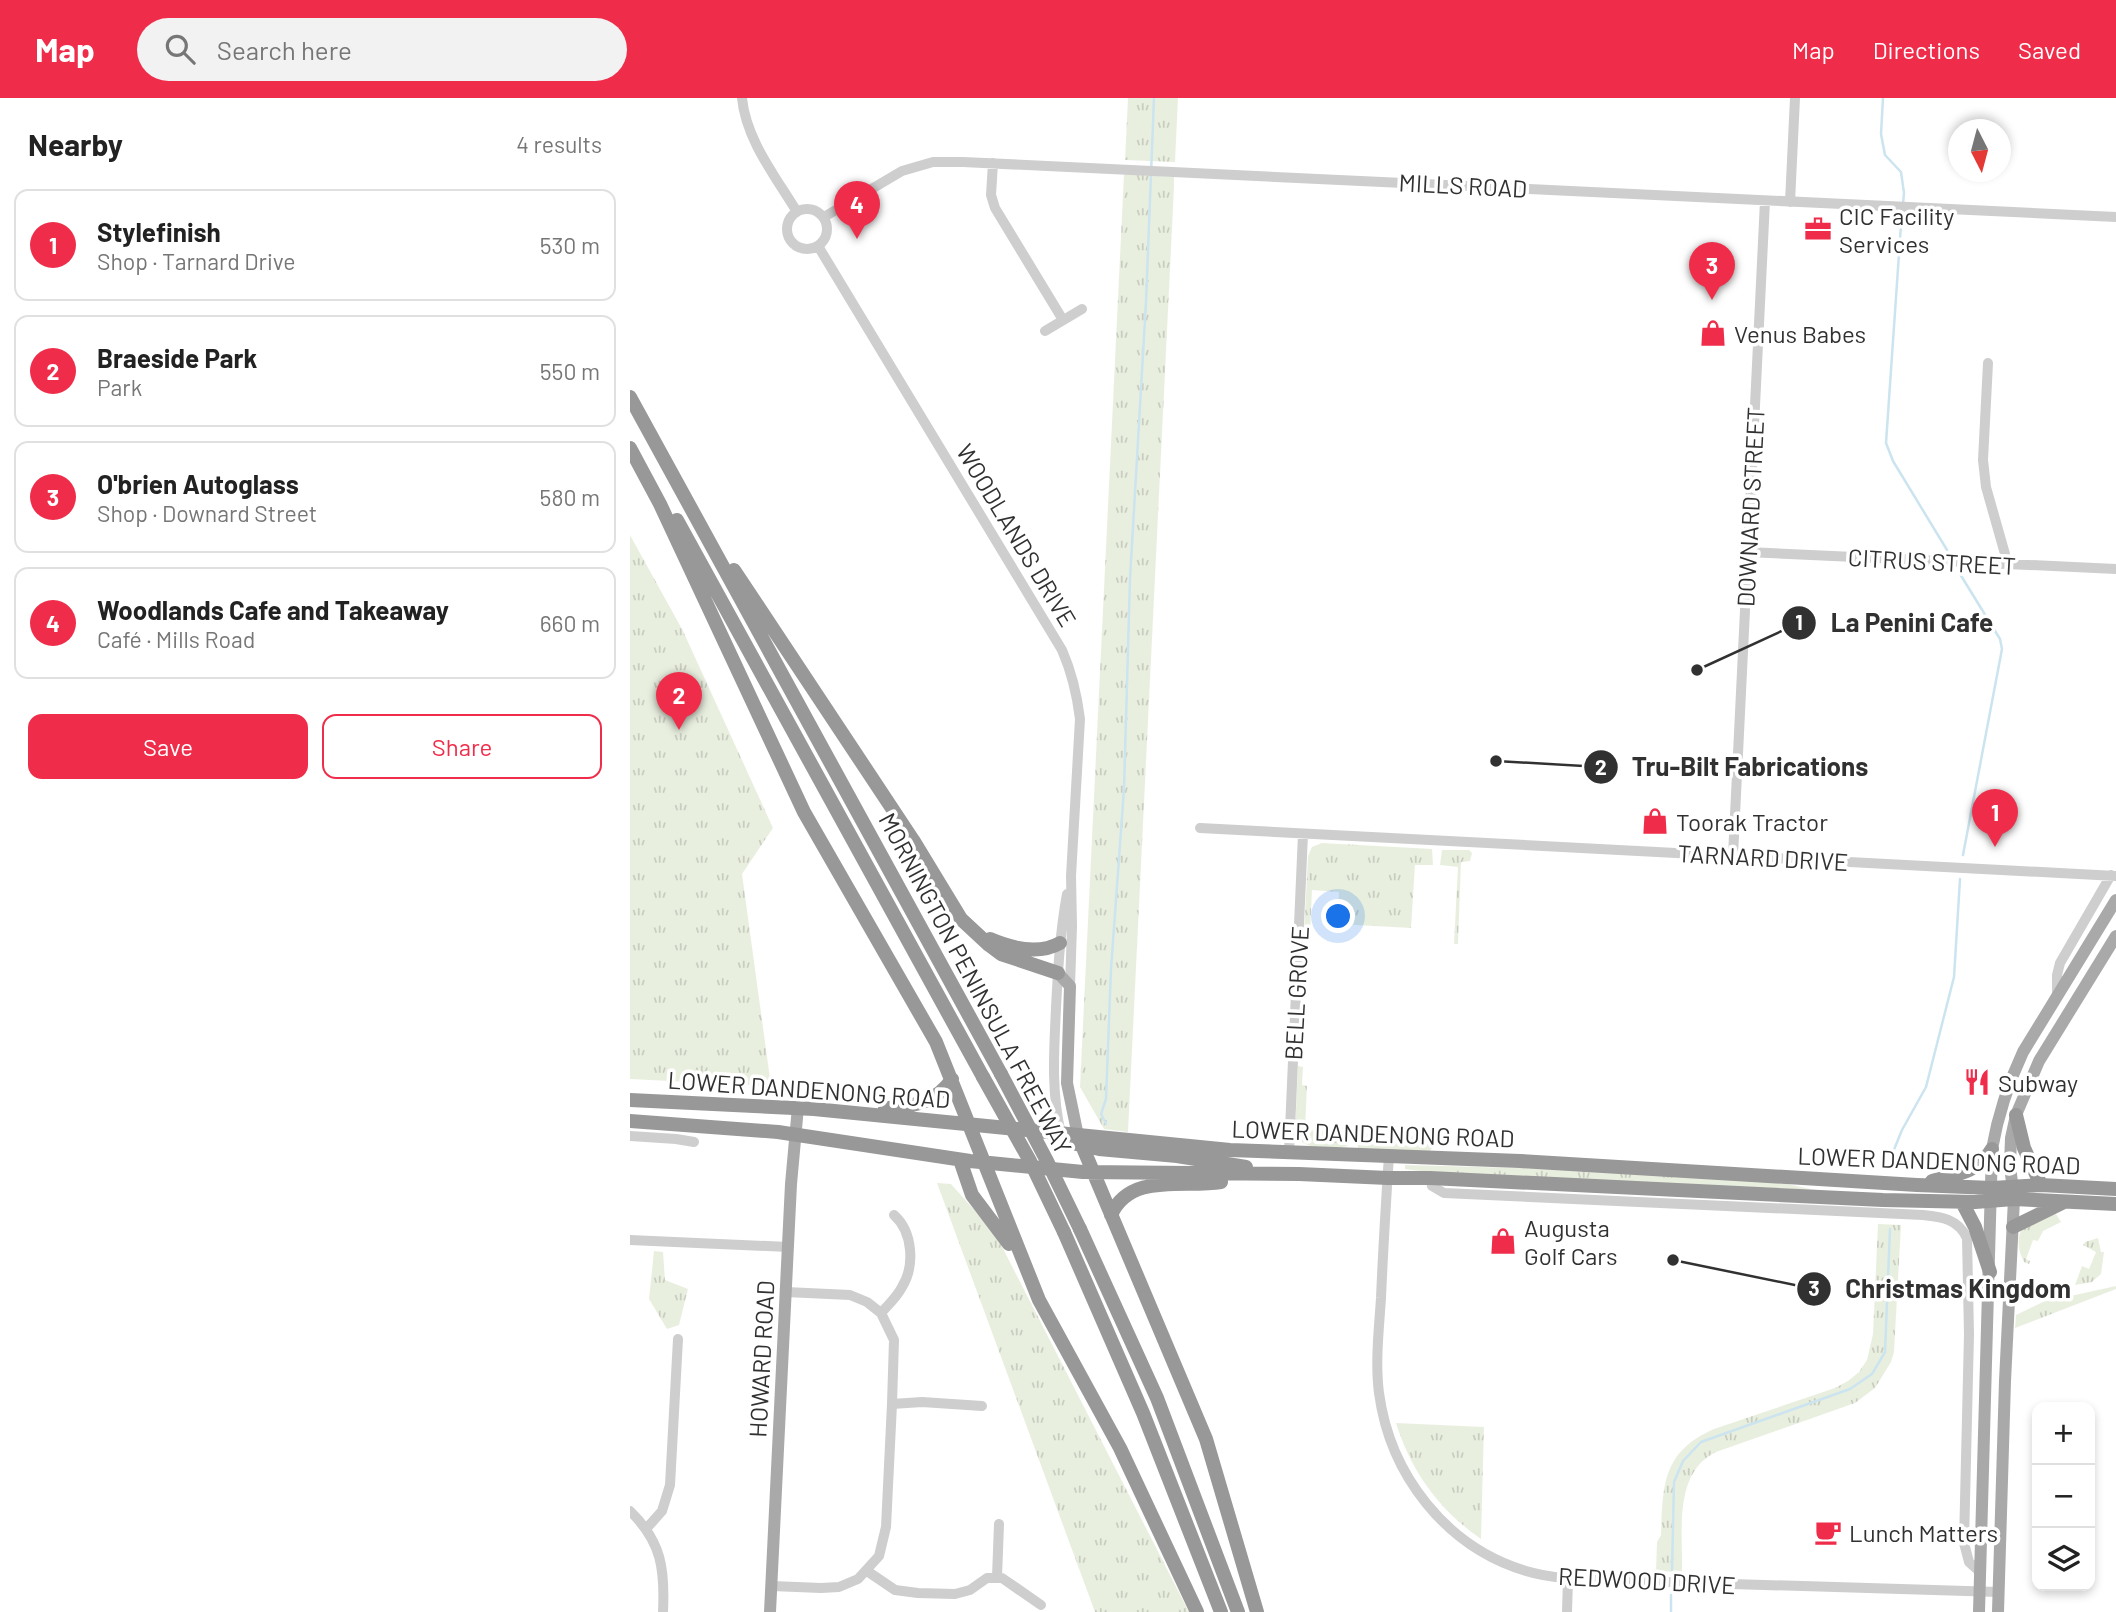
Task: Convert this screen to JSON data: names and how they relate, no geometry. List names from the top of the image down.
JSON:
{
  "streets": {
    "highway": ["MORNINGTON PENINSULA FREEWAY", "LOWER DANDENONG ROAD"],
    "main road": ["WOODLANDS DRIVE", "HOWARD ROAD"],
    "street": [
      "MILLS ROAD",
      "DOWNARD STREET",
      "CITRUS STREET",
      "TARNARD DRIVE",
      "BELL GROVE",
      "REDWOOD DRIVE"
    ]
  },
  "crossings": [
    ["MILLS ROAD", "DOWNARD STREET"],
    ["MILLS ROAD", "WOODLANDS DRIVE"],
    ["DOWNARD STREET", "CITRUS STREET"],
    ["DOWNARD STREET", "TARNARD DRIVE"],
    ["WOODLANDS DRIVE", "LOWER DANDENONG ROAD"],
    ["TARNARD DRIVE", "BELL GROVE"],
    ["BELL GROVE", "LOWER DANDENONG ROAD"],
    ["LOWER DANDENONG ROAD", "HOWARD ROAD"],
    ["LOWER DANDENONG ROAD", "REDWOOD DRIVE"]
  ],
  "places": {
    "office": ["CIC Facility Services"],
    "shop": ["Venus Babes", "Toorak Tractor", "Augusta Golf Cars"],
    "other": ["La Penini Cafe", "Tru-Bilt Fabrications", "Christmas Kingdom"],
    "restaurant": ["Subway"],
    "cafe": ["Lunch Matters"]
  },
  "north": "bottom",
  "page": {
    "header": "Map",
    "search": "Search here",
    "nav": ["Map", "Directions", "Saved"],
    "heading": ["Nearby", "4 results"],
    "pins": [
      "4",
      "3",
      "2",
      "1"
    ],
    "list": [
      {
        "mark": "1",
        "name": "Stylefinish",
        "note": "Shop · Tarnard Drive",
        "value": "530 m"
      },
      {
        "mark": "2",
        "name": "Braeside Park",
        "note": "Park",
        "value": "550 m"
      },
      {
        "mark": "3",
        "name": "O'brien Autoglass",
        "note": "Shop · Downard Street",
        "value": "580 m"
      },
      {
        "mark": "4",
        "name": "Woodlands Cafe and Takeaway",
        "note": "Café · Mills Road",
        "value": "660 m"
      }
    ],
    "buttons": ["Save", "Share"],
    "map_buttons": ["+", "−"]
  }
}
